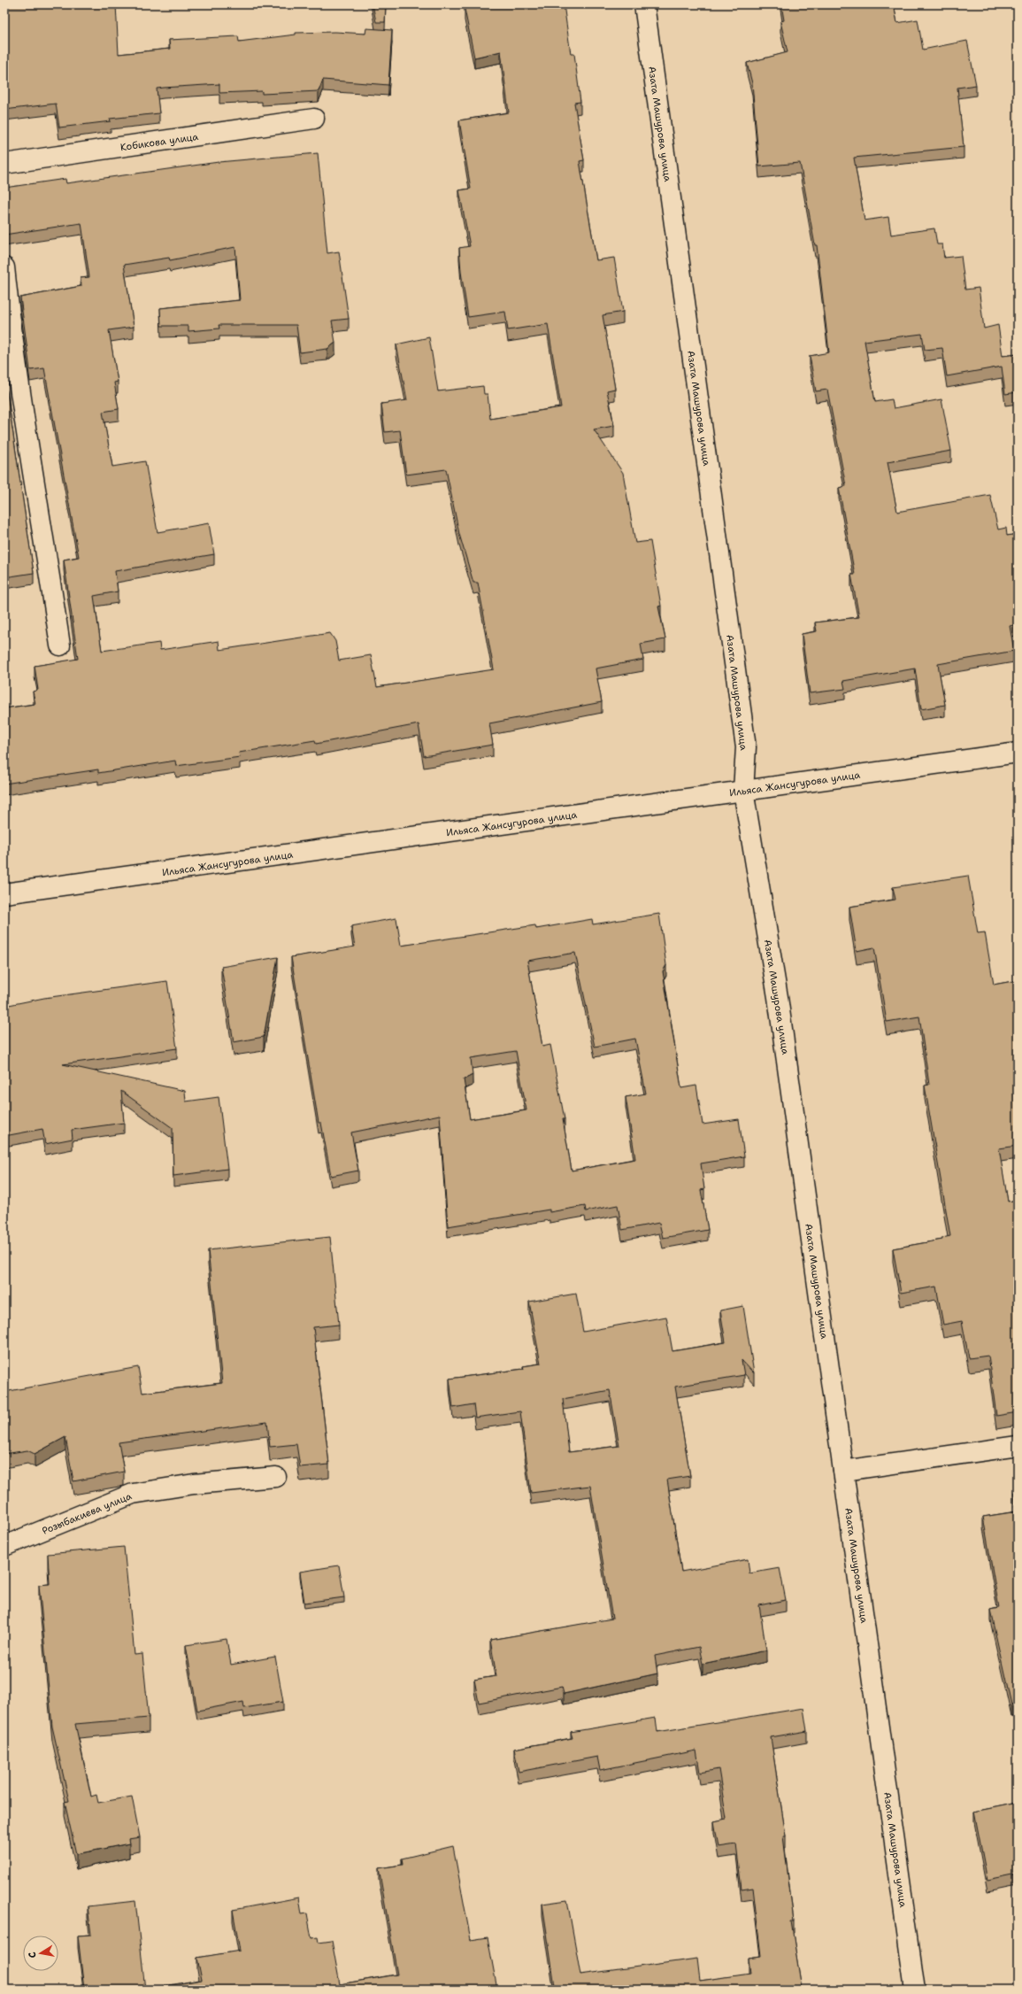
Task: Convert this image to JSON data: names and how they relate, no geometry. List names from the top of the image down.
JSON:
{
  "streets": {
    "street": [
      "Азата Машурова улица",
      "Кобикова улица",
      "Ильяса Жансугурова улица",
      "Розыбакиева улица"
    ]
  },
  "crossings": [
    ["Азата Машурова улица", "Ильяса Жансугурова улица"]
  ],
  "north": "left"
}
